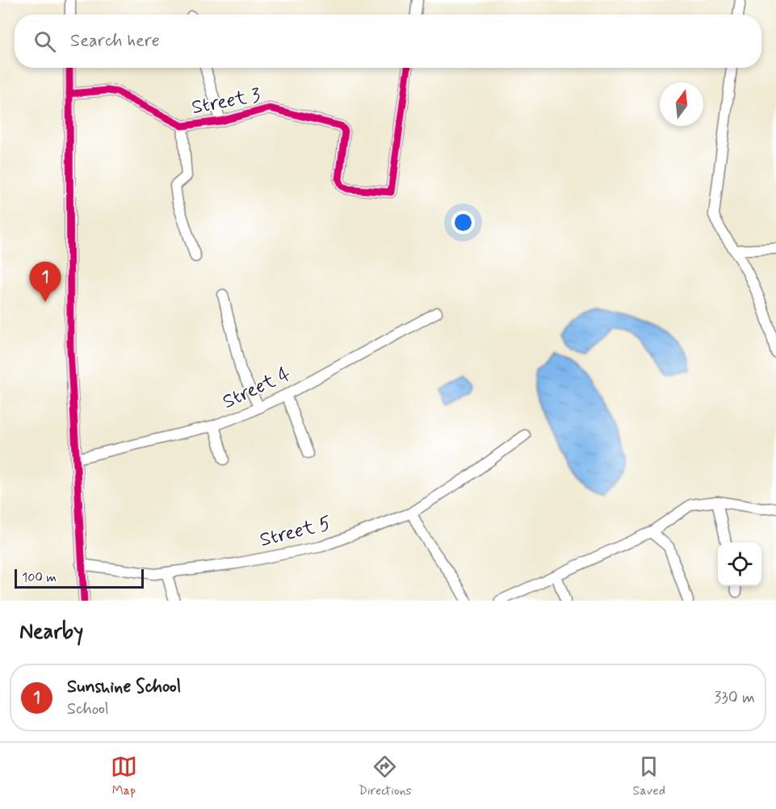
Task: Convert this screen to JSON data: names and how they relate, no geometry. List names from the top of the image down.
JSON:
{
  "streets": {
    "street": ["Street 3", "Street 4", "Street 5"]
  },
  "scale_bar": "100 m",
  "north": "top",
  "page": {
    "search": "Search here",
    "pins": "1",
    "scale": "100 m",
    "heading": "Nearby",
    "list": [
      {
        "mark": "1",
        "name": "Sunshine School",
        "note": "School",
        "value": "330 m"
      }
    ],
    "nav": ["Map", "Directions", "Saved"]
  }
}
